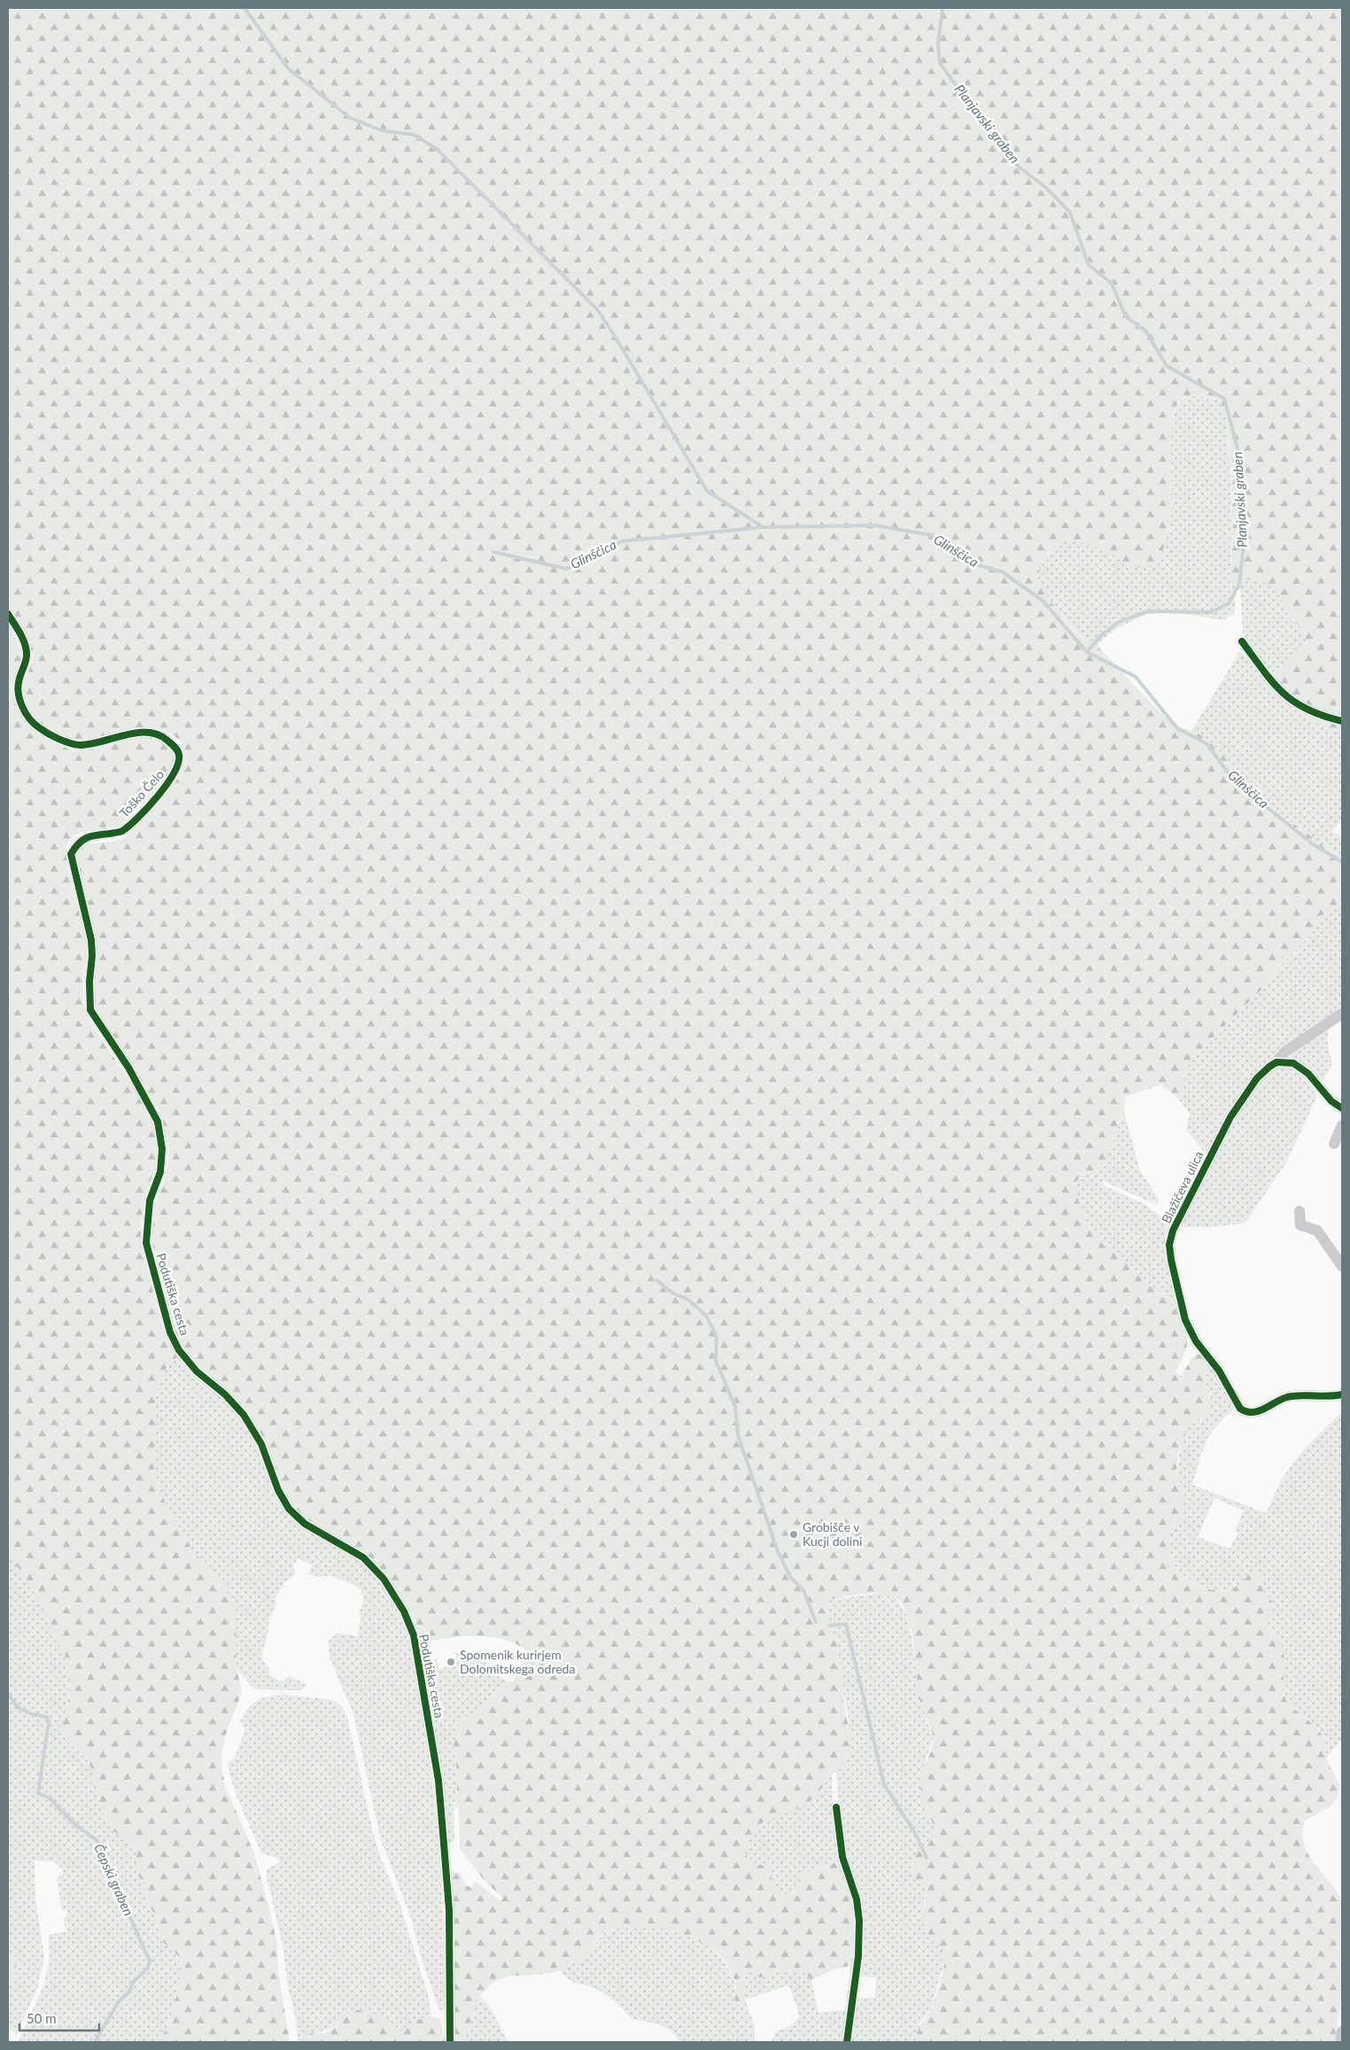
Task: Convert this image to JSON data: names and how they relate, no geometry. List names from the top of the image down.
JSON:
{
  "streets": {
    "street": ["Toško Čelo", "Blažičeva ulica", "Podutiška cesta"]
  },
  "crossings": [
    ["Toško Čelo", "Podutiška cesta"]
  ],
  "water": ["Planjavski graben", "Glinščica", "Čepski graben"],
  "places": ["Grobišče v Kucji dolini", "Spomenik kurirjem Dolomitskega odreda"],
  "scale_bar": "50 m"
}
